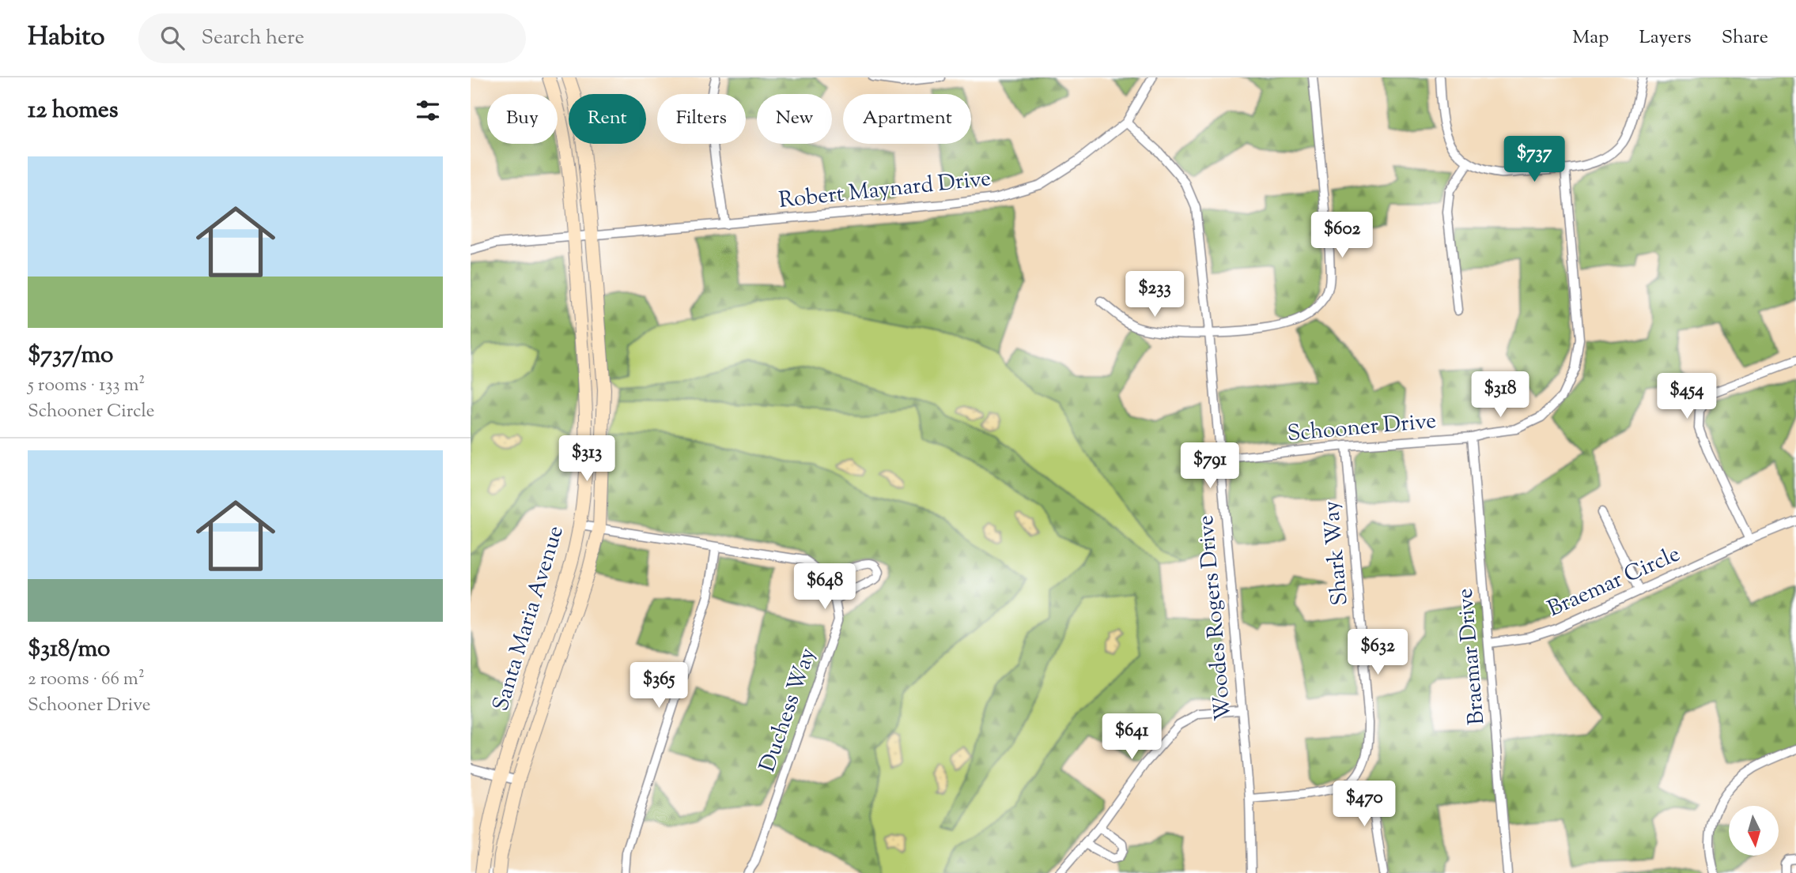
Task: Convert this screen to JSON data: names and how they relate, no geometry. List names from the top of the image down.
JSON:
{
  "streets": {
    "street": [
      "Robert Maynard Drive",
      "Schooner Drive",
      "Shark Way",
      "Braemar Circle",
      "Woodes Rogers Drive",
      "Santa Maria Avenue",
      "Braemar Drive",
      "Duchess Way"
    ]
  },
  "crossings": [
    ["Robert Maynard Drive", "Woodes Rogers Drive"],
    ["Robert Maynard Drive", "Santa Maria Avenue"],
    ["Schooner Drive", "Shark Way"],
    ["Schooner Drive", "Woodes Rogers Drive"],
    ["Schooner Drive", "Braemar Drive"],
    ["Braemar Circle", "Braemar Drive"],
    ["Santa Maria Avenue", "Duchess Way"]
  ],
  "north": "bottom",
  "page": {
    "header": "Habito",
    "search": "Search here",
    "nav": ["Map", "Layers", "Share"],
    "heading": "12 homes",
    "chip": [
      "Buy",
      "Rent",
      "Filters",
      "New",
      "Apartment"
    ],
    "price": [
      "$737",
      "$602",
      "$233",
      "$318",
      "$454",
      "$313",
      "$791",
      "$648",
      "$632",
      "$365",
      "$641",
      "$470"
    ],
    "list": [
      {
        "name": "$737/mo",
        "note": "5 rooms · 133 m² · Schooner Circle"
      },
      {
        "name": "$318/mo",
        "note": "2 rooms · 66 m² · Schooner Drive"
      }
    ]
  }
}
